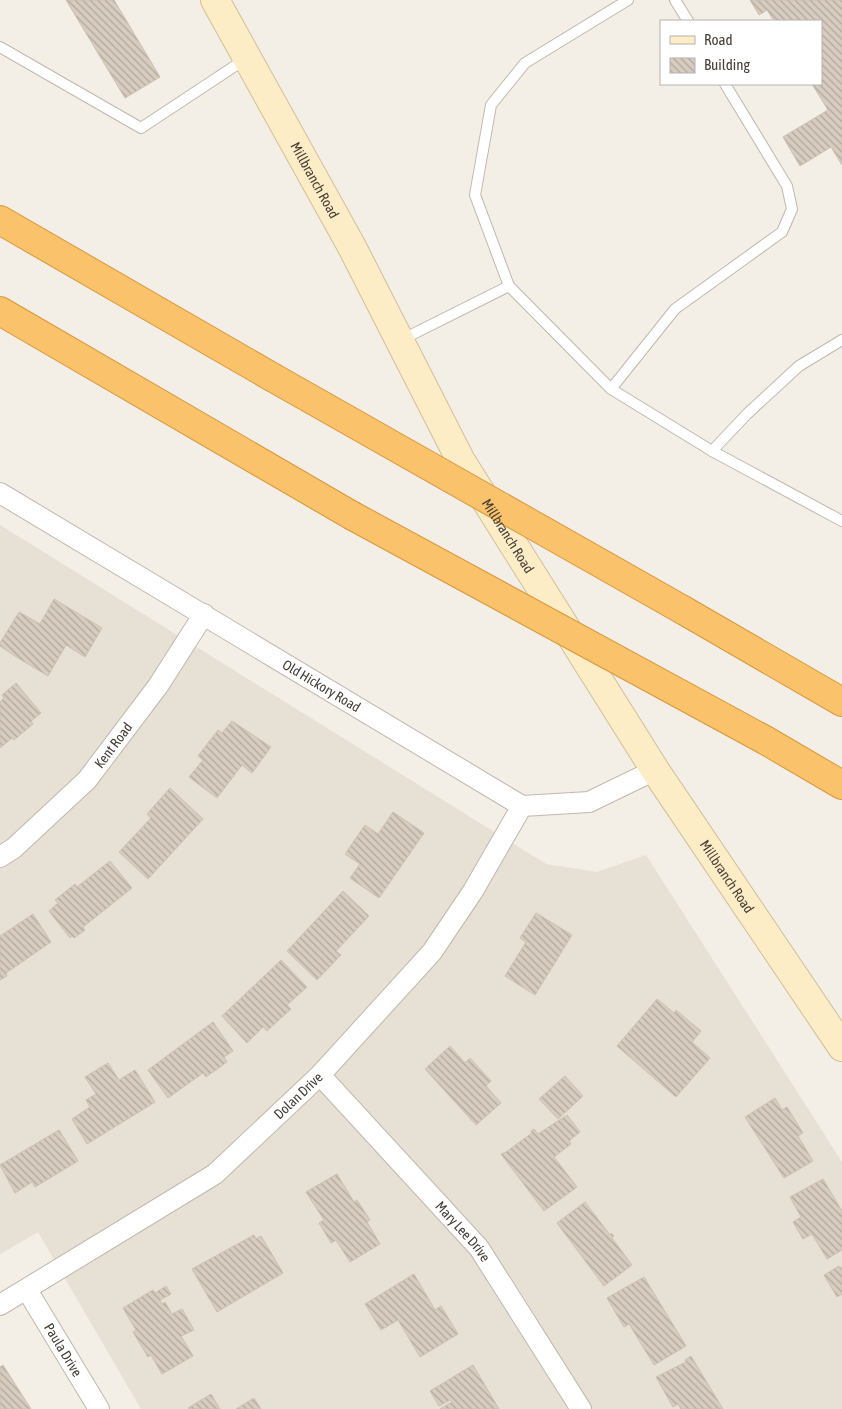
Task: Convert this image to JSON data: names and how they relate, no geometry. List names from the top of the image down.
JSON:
{
  "streets": {
    "main road": ["Millbranch Road"],
    "street": [
      "Old Hickory Road",
      "Kent Road",
      "Dolan Drive",
      "Mary Lee Drive",
      "Paula Drive"
    ]
  },
  "crossings": [
    ["Old Hickory Road", "Kent Road"],
    ["Old Hickory Road", "Dolan Drive"],
    ["Dolan Drive", "Mary Lee Drive"],
    ["Dolan Drive", "Paula Drive"]
  ],
  "legend": ["Road", "Building"]
}
